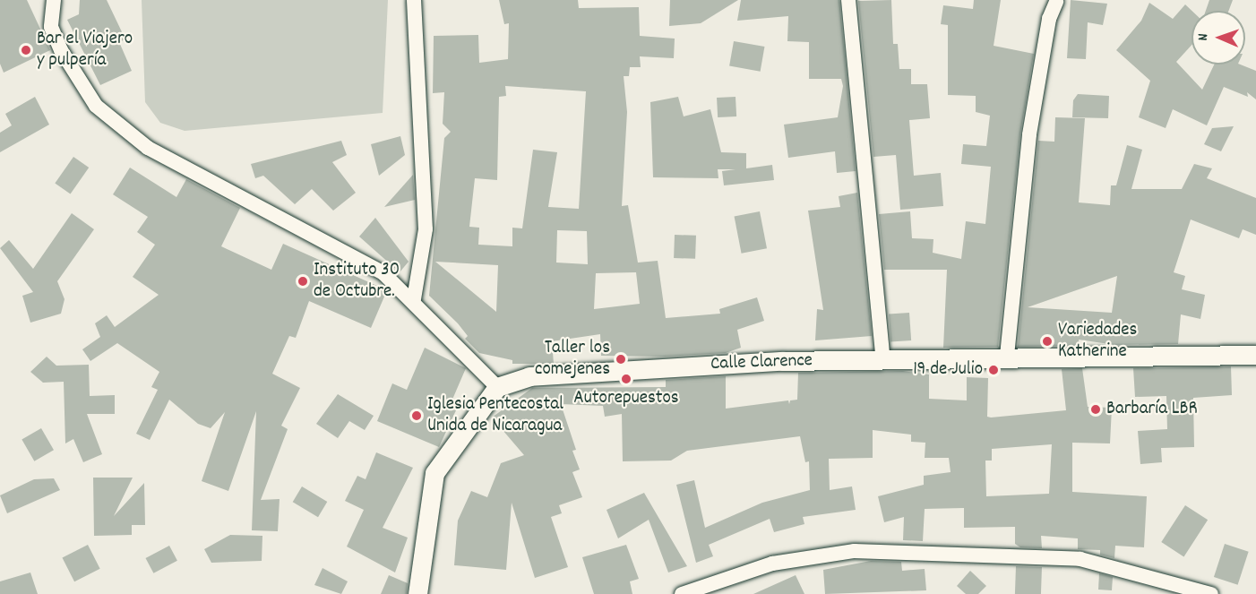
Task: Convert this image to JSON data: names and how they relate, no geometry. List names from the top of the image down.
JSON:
{
  "streets": {
    "street": ["Calle Clarence"]
  },
  "places": [
    "Bar el Viajero y pulpería",
    "Instituto 30 de Octubre.",
    "Variedades Katherine",
    "Taller los comejenes",
    "19 de Julio",
    "Autorepuestos",
    "Barbaría LBR",
    "Iglesia Pentecostal Unida de Nicaragua"
  ],
  "north": "left"
}
